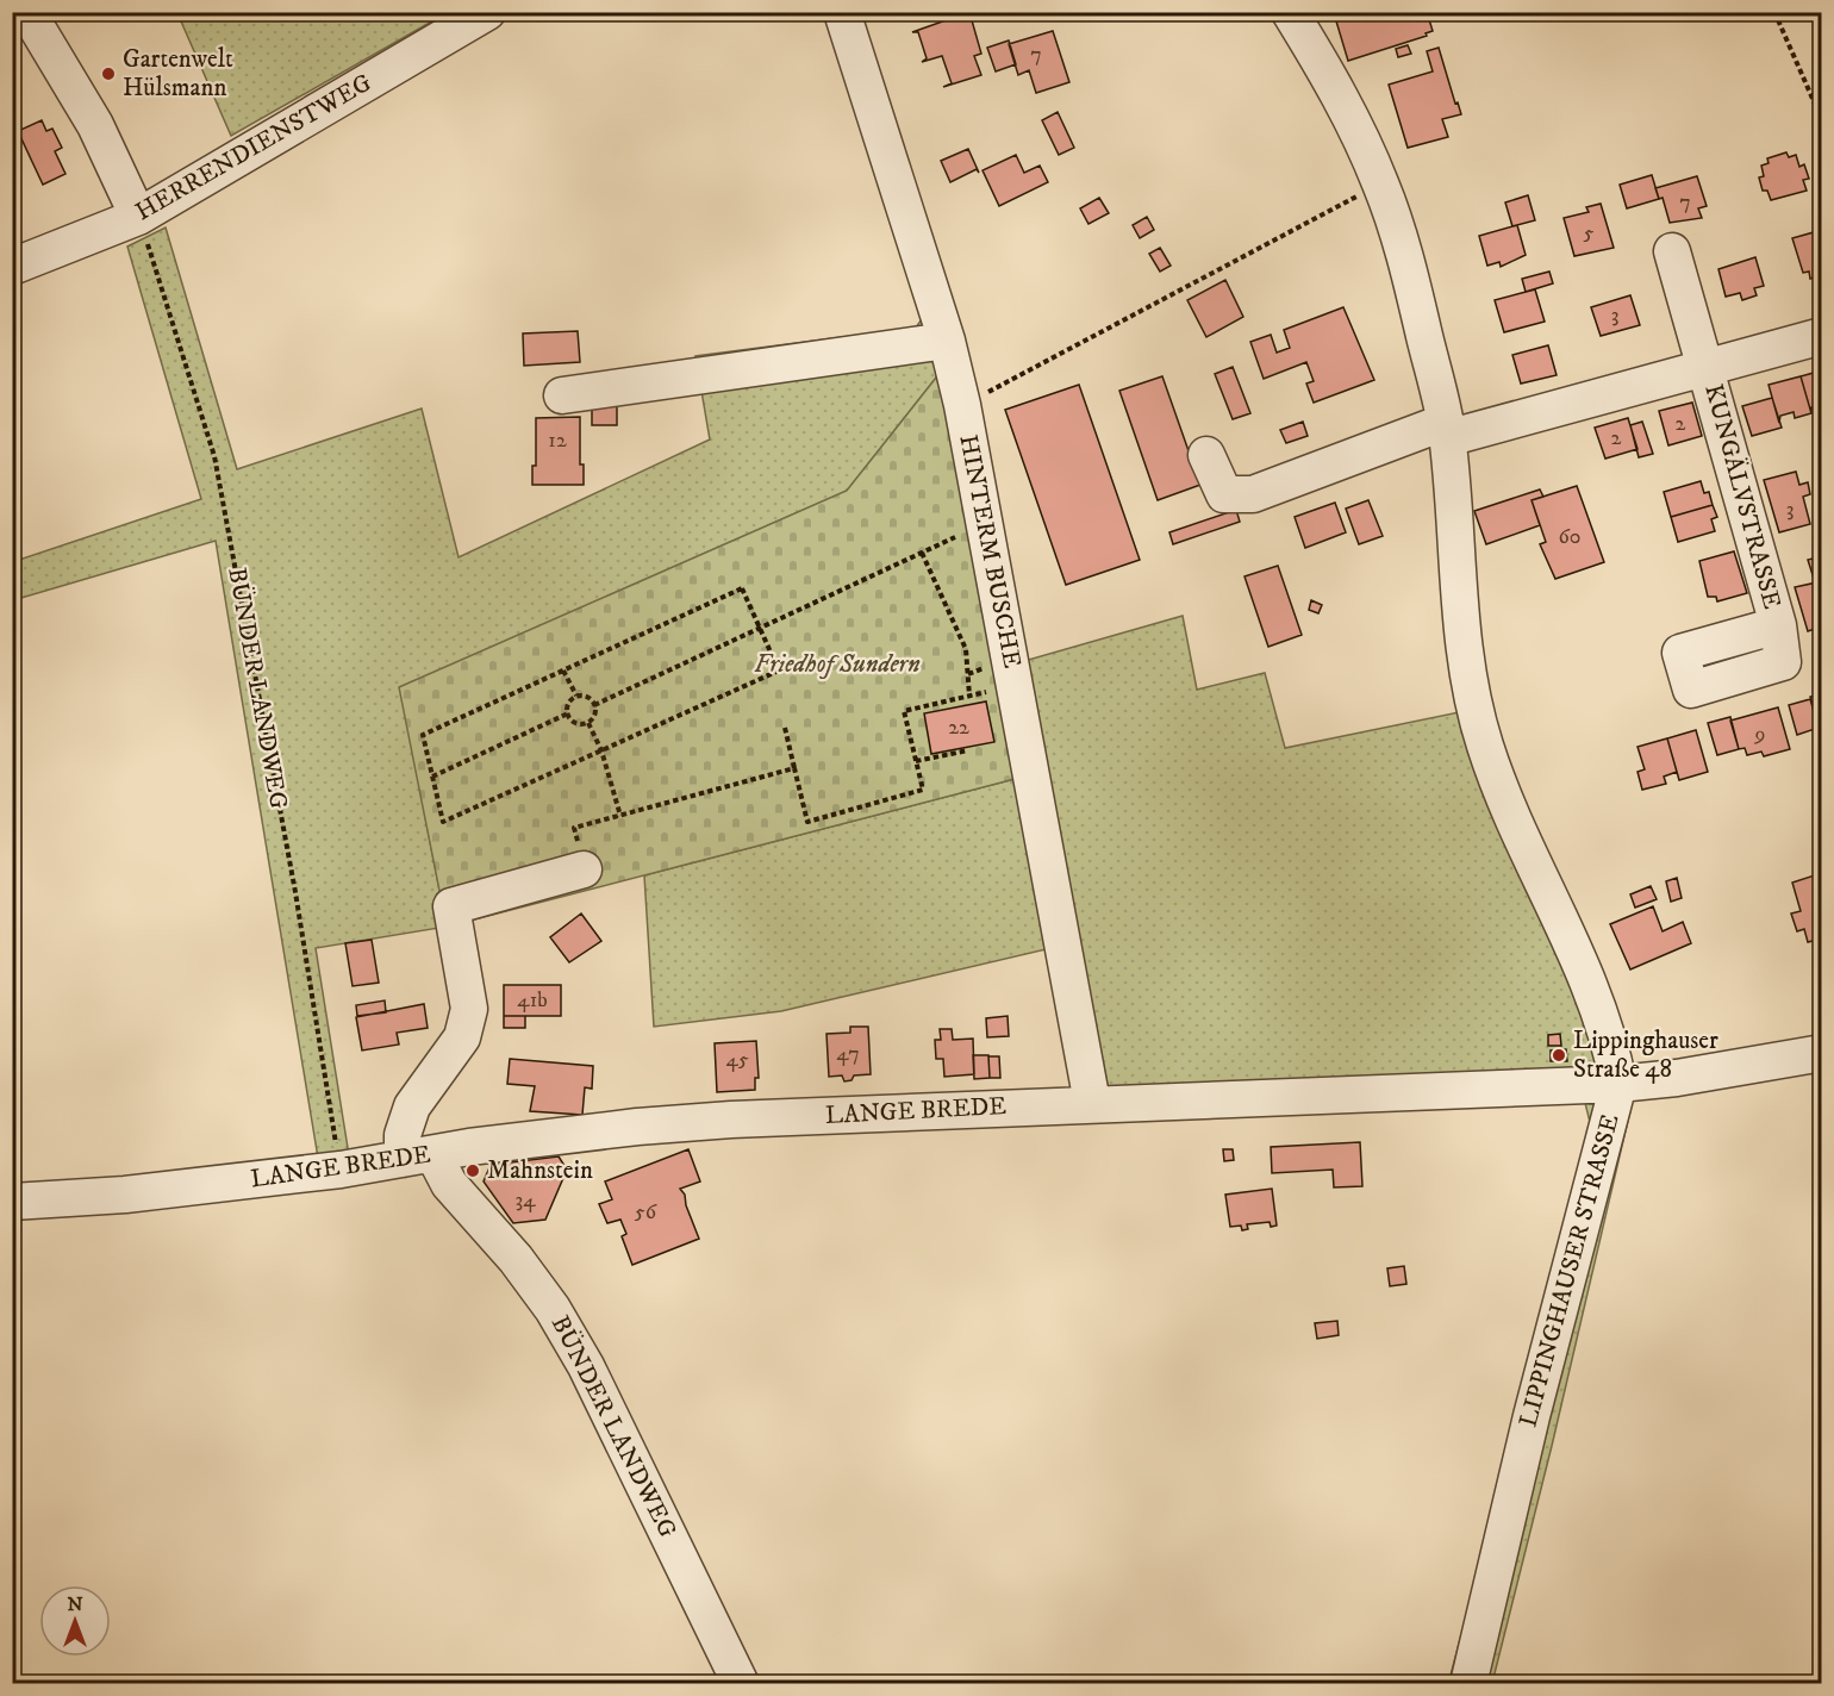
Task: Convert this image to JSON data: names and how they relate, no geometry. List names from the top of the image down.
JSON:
{
  "streets": {
    "street": [
      "HERRENDIENSTWEG",
      "KUNGÄLVSTRASSE",
      "HINTERM BUSCHE",
      "BÜNDER LANDWEG",
      "LANGE BREDE",
      "LIPPINGHAUSER STRASSE"
    ]
  },
  "crossings": [
    ["HERRENDIENSTWEG", "BÜNDER LANDWEG"],
    ["HINTERM BUSCHE", "LANGE BREDE"],
    ["BÜNDER LANDWEG", "LANGE BREDE"],
    ["LANGE BREDE", "LIPPINGHAUSER STRASSE"]
  ],
  "parks": ["Friedhof Sundern"],
  "places": ["Gartenwelt Hülsmann", "Lippinghauser Straße 48", "Mahnstein"],
  "house_numbers": [
    "7",
    "7",
    "5",
    "3",
    "2",
    "2",
    "12",
    "3",
    "60",
    "22",
    "9",
    "41b",
    "47",
    "45",
    "34",
    "56"
  ],
  "north": "top"
}
